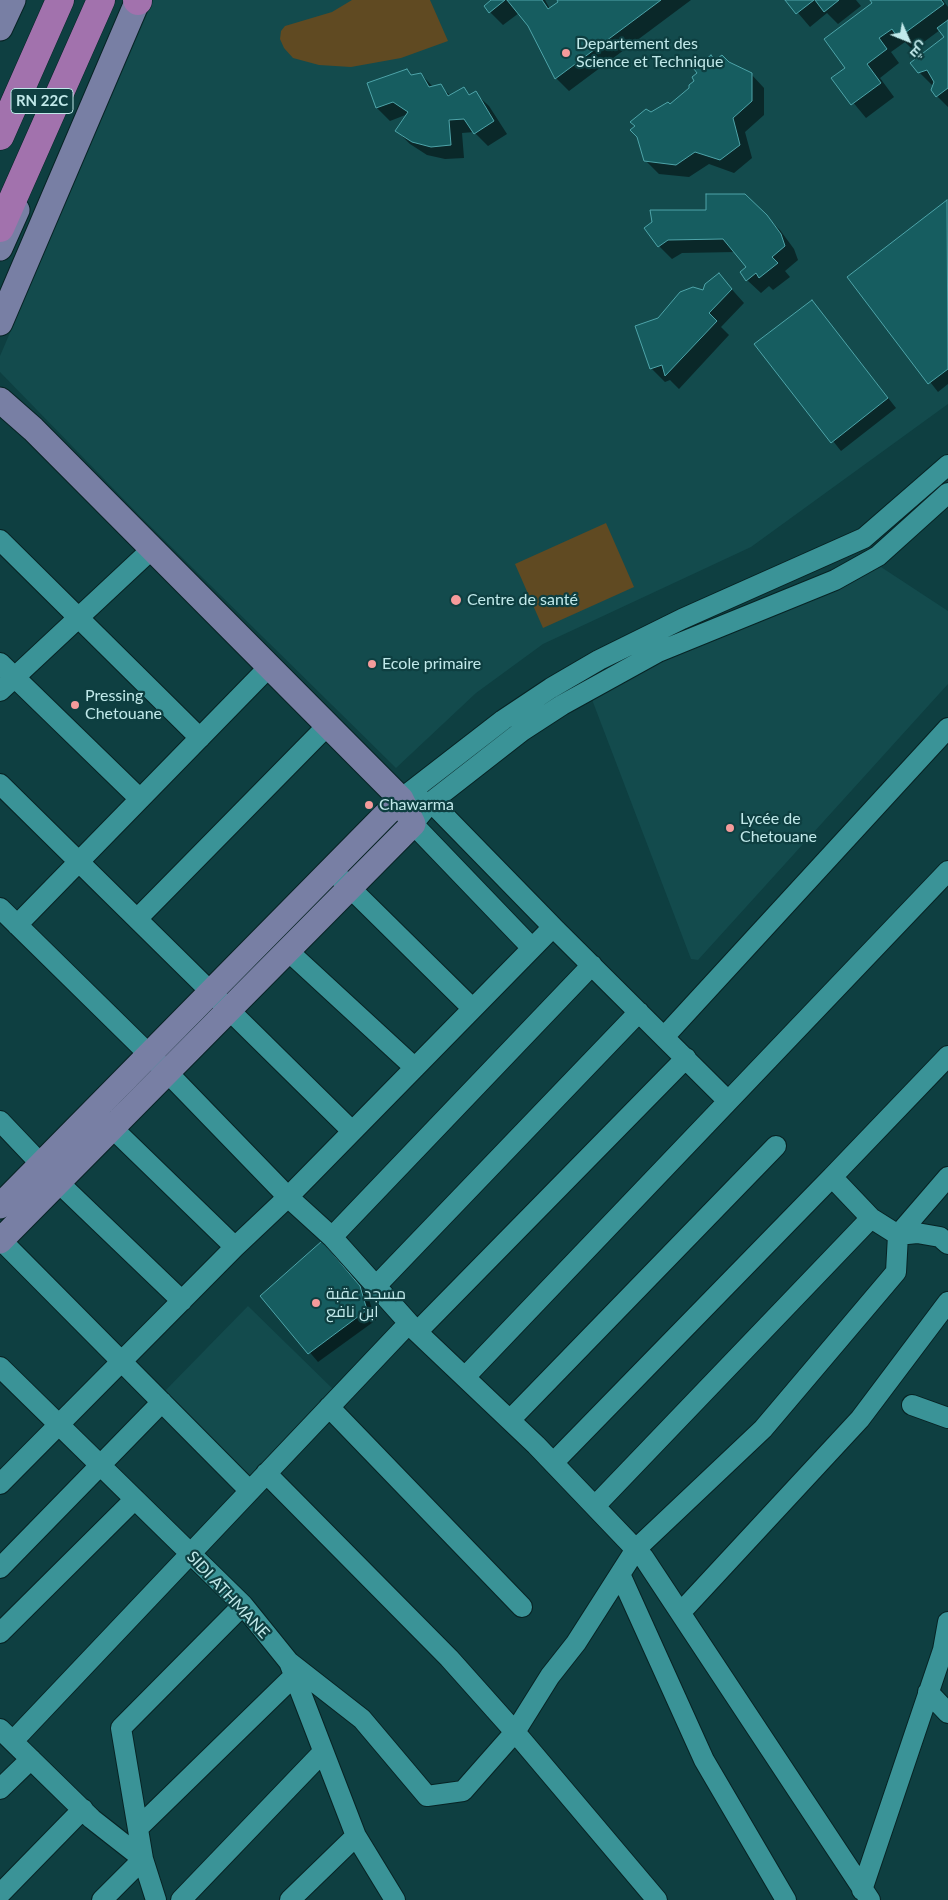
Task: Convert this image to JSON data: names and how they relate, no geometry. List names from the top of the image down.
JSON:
{
  "streets": {
    "highway": ["RN 22C"],
    "street": ["SIDI ATHMANE"]
  },
  "places": [
    "Departement des Science et Technique",
    "Centre de santé",
    "Ecole primaire",
    "Pressing Chetouane",
    "Chawarma",
    "Lycée de Chetouane",
    "مسجد عقبة ابن نافع"
  ],
  "north": "bottom right"
}
